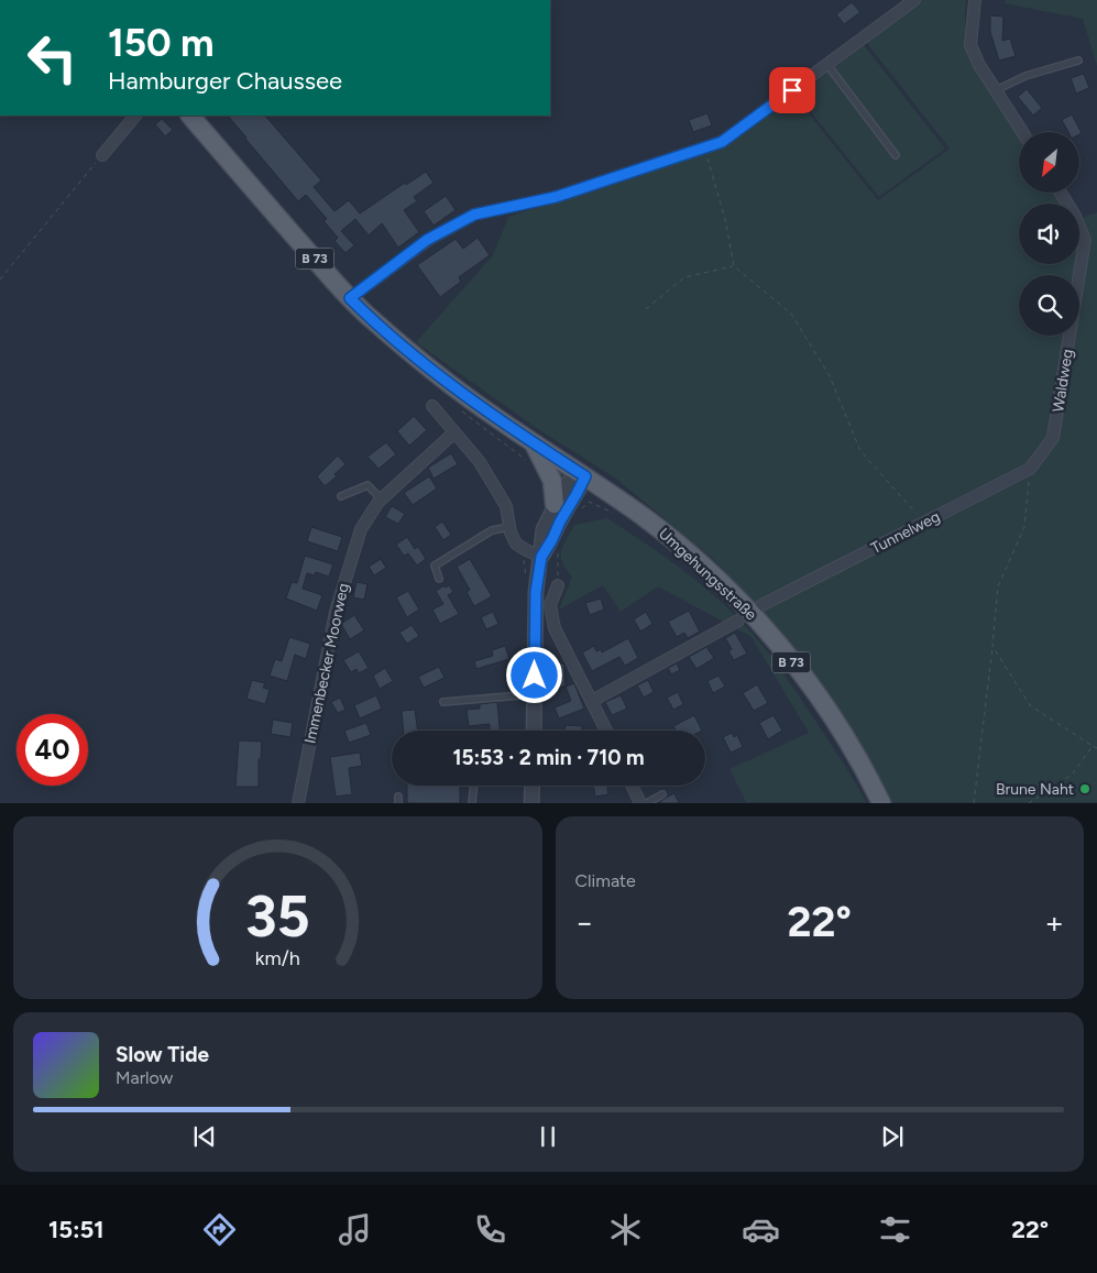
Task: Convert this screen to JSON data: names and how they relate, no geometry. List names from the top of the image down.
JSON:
{
  "streets": {
    "main road": ["B 73", "Umgehungsstraße"],
    "street": ["Waldweg", "Tunnelweg", "Immenbecker Moorweg"]
  },
  "crossings": [
    ["B 73", "Umgehungsstraße"],
    ["Waldweg", "Tunnelweg"]
  ],
  "places": ["Brune Naht"],
  "north": "bottom left",
  "page": {
    "turn": ["150 m", "Hamburger Chaussee"],
    "limit": "40",
    "trip": "15:53 · 2 min · 710 m",
    "tile": "Climate",
    "heat": ["−", "22°", "+"],
    "song": ["Slow Tide", "Marlow"],
    "tabs": ["15:51", "22°"],
    "gauge": ["35", "km/h"]
  }
}
